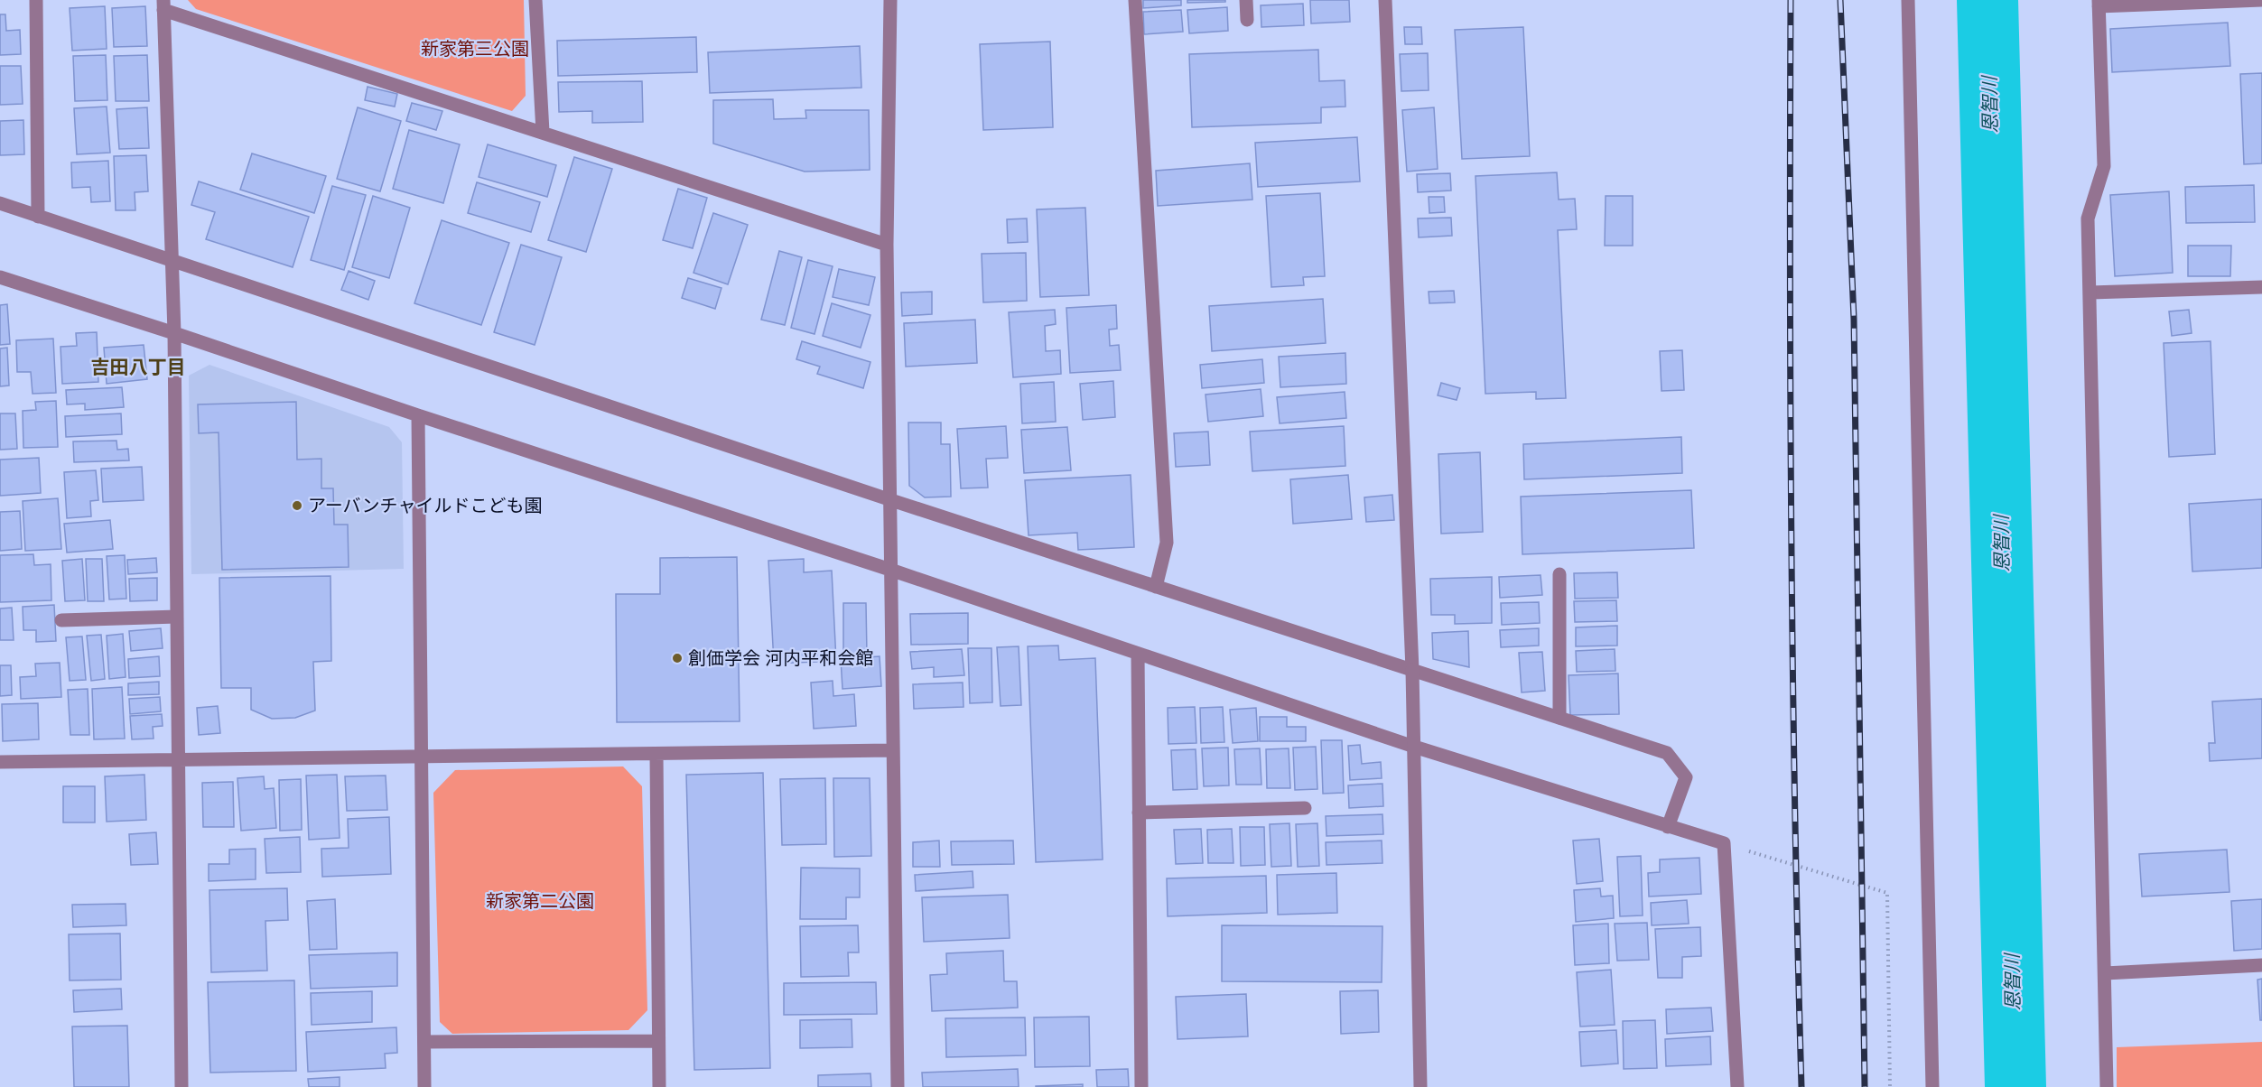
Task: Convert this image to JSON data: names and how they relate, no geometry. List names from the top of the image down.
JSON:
{
  "districts": ["吉田八丁目"],
  "water": ["恩智川"],
  "parks": ["新家第三公園", "新家第二公園"],
  "places": ["アーバンチャイルドこども園", "創価学会 河内平和会館"]
}
